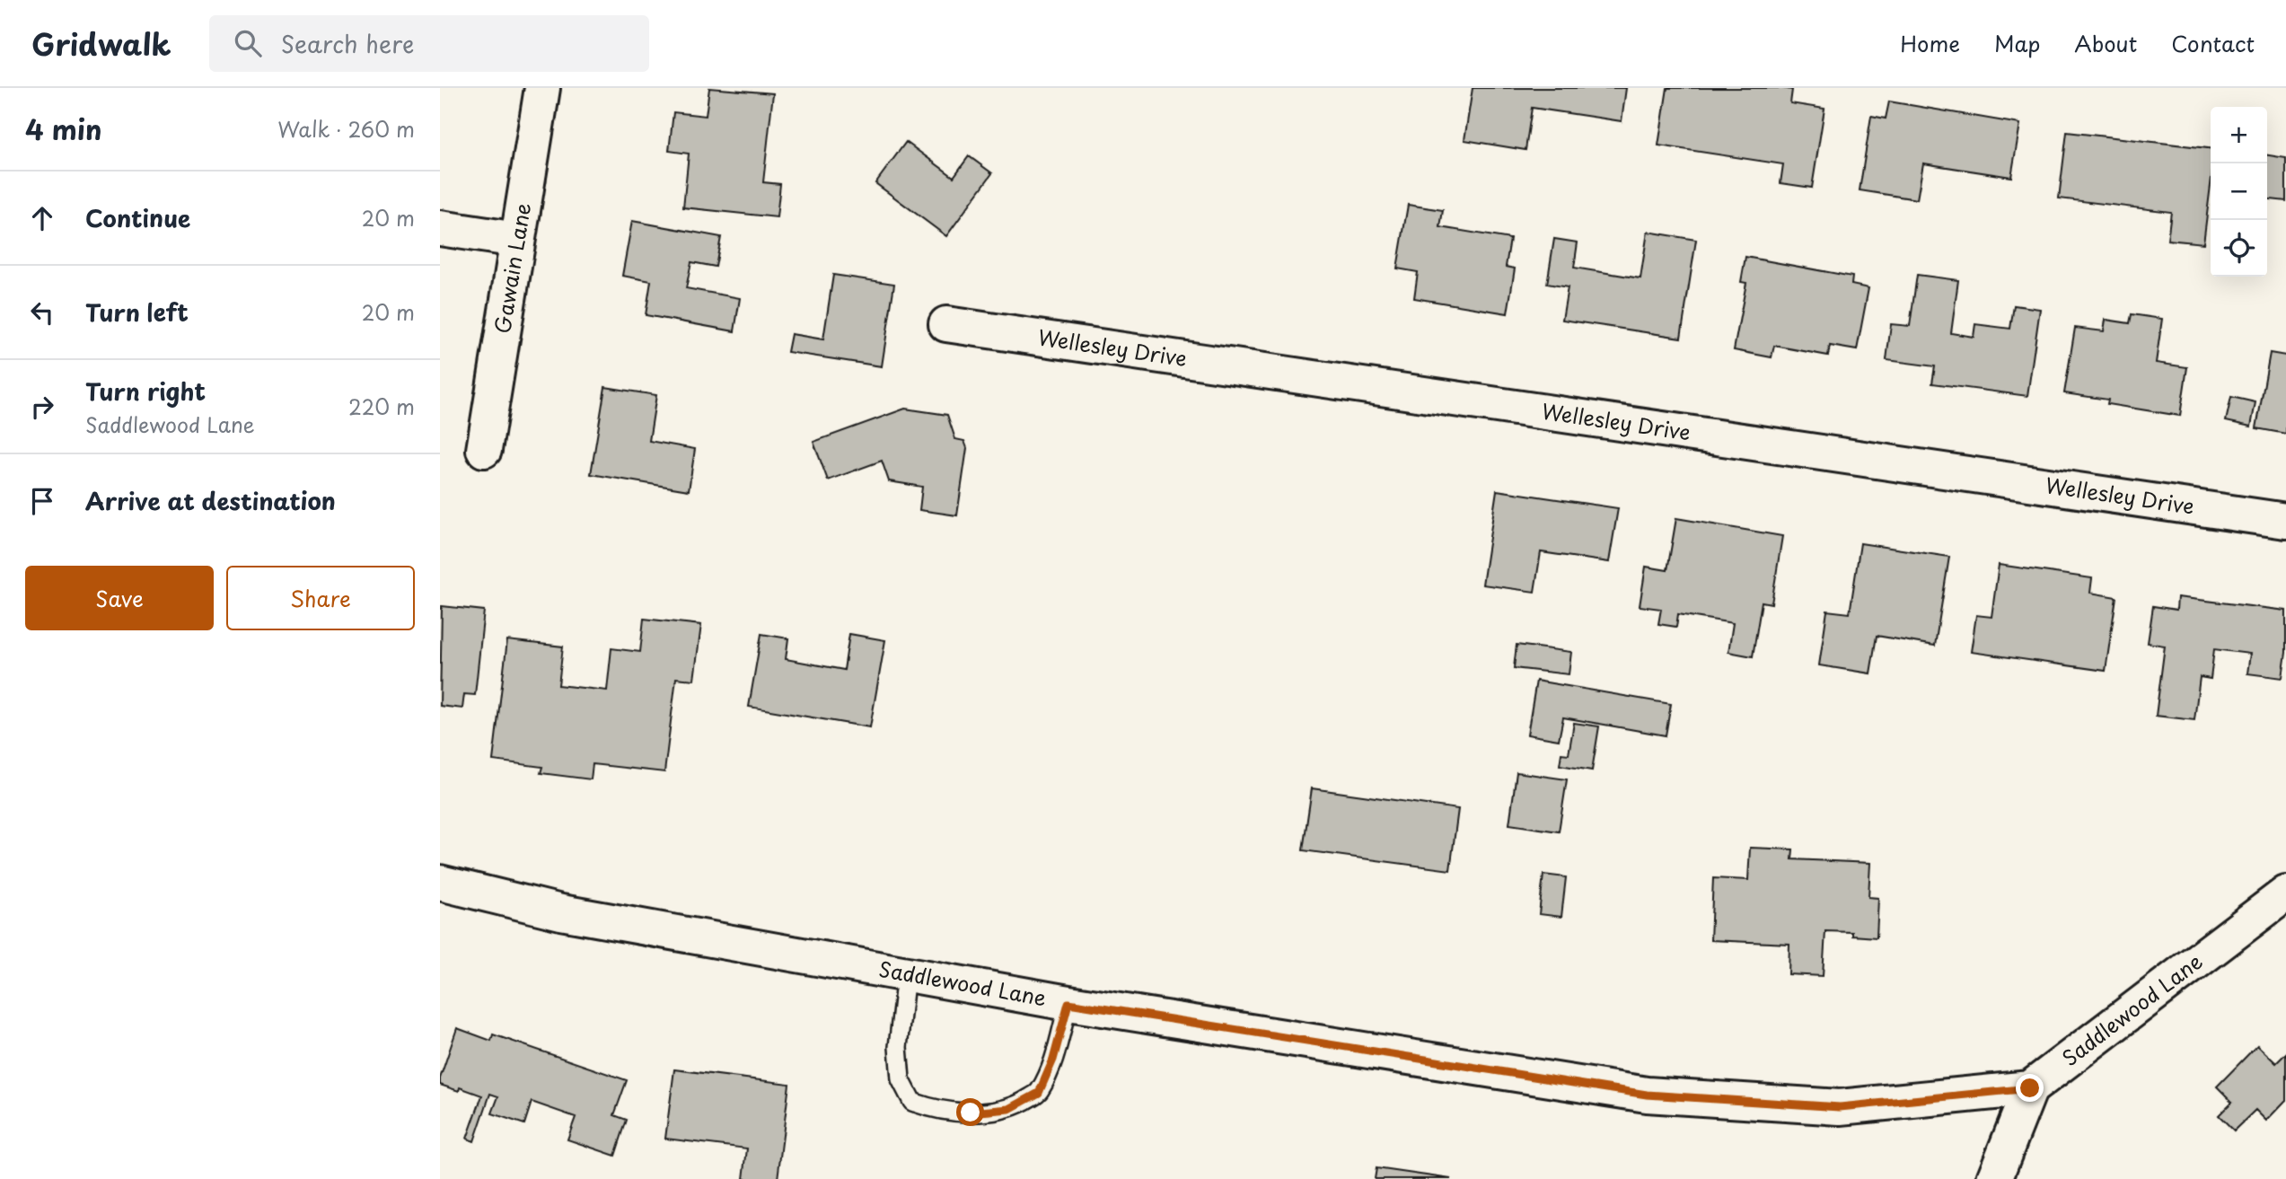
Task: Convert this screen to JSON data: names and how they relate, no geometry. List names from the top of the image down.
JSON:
{
  "streets": {
    "street": ["Gawain Lane", "Wellesley Drive", "Saddlewood Lane"]
  },
  "page": {
    "header": "Gridwalk",
    "search": "Search here",
    "nav": [
      "Home",
      "Map",
      "About",
      "Contact"
    ],
    "heading": ["4 min", "Walk · 260 m"],
    "map_buttons": ["+", "−"],
    "list": [
      ["Continue", "20 m"],
      ["Turn left", "20 m"],
      ["Turn right", "Saddlewood Lane", "220 m"],
      "Arrive at destination"
    ],
    "buttons": ["Save", "Share"]
  }
}
